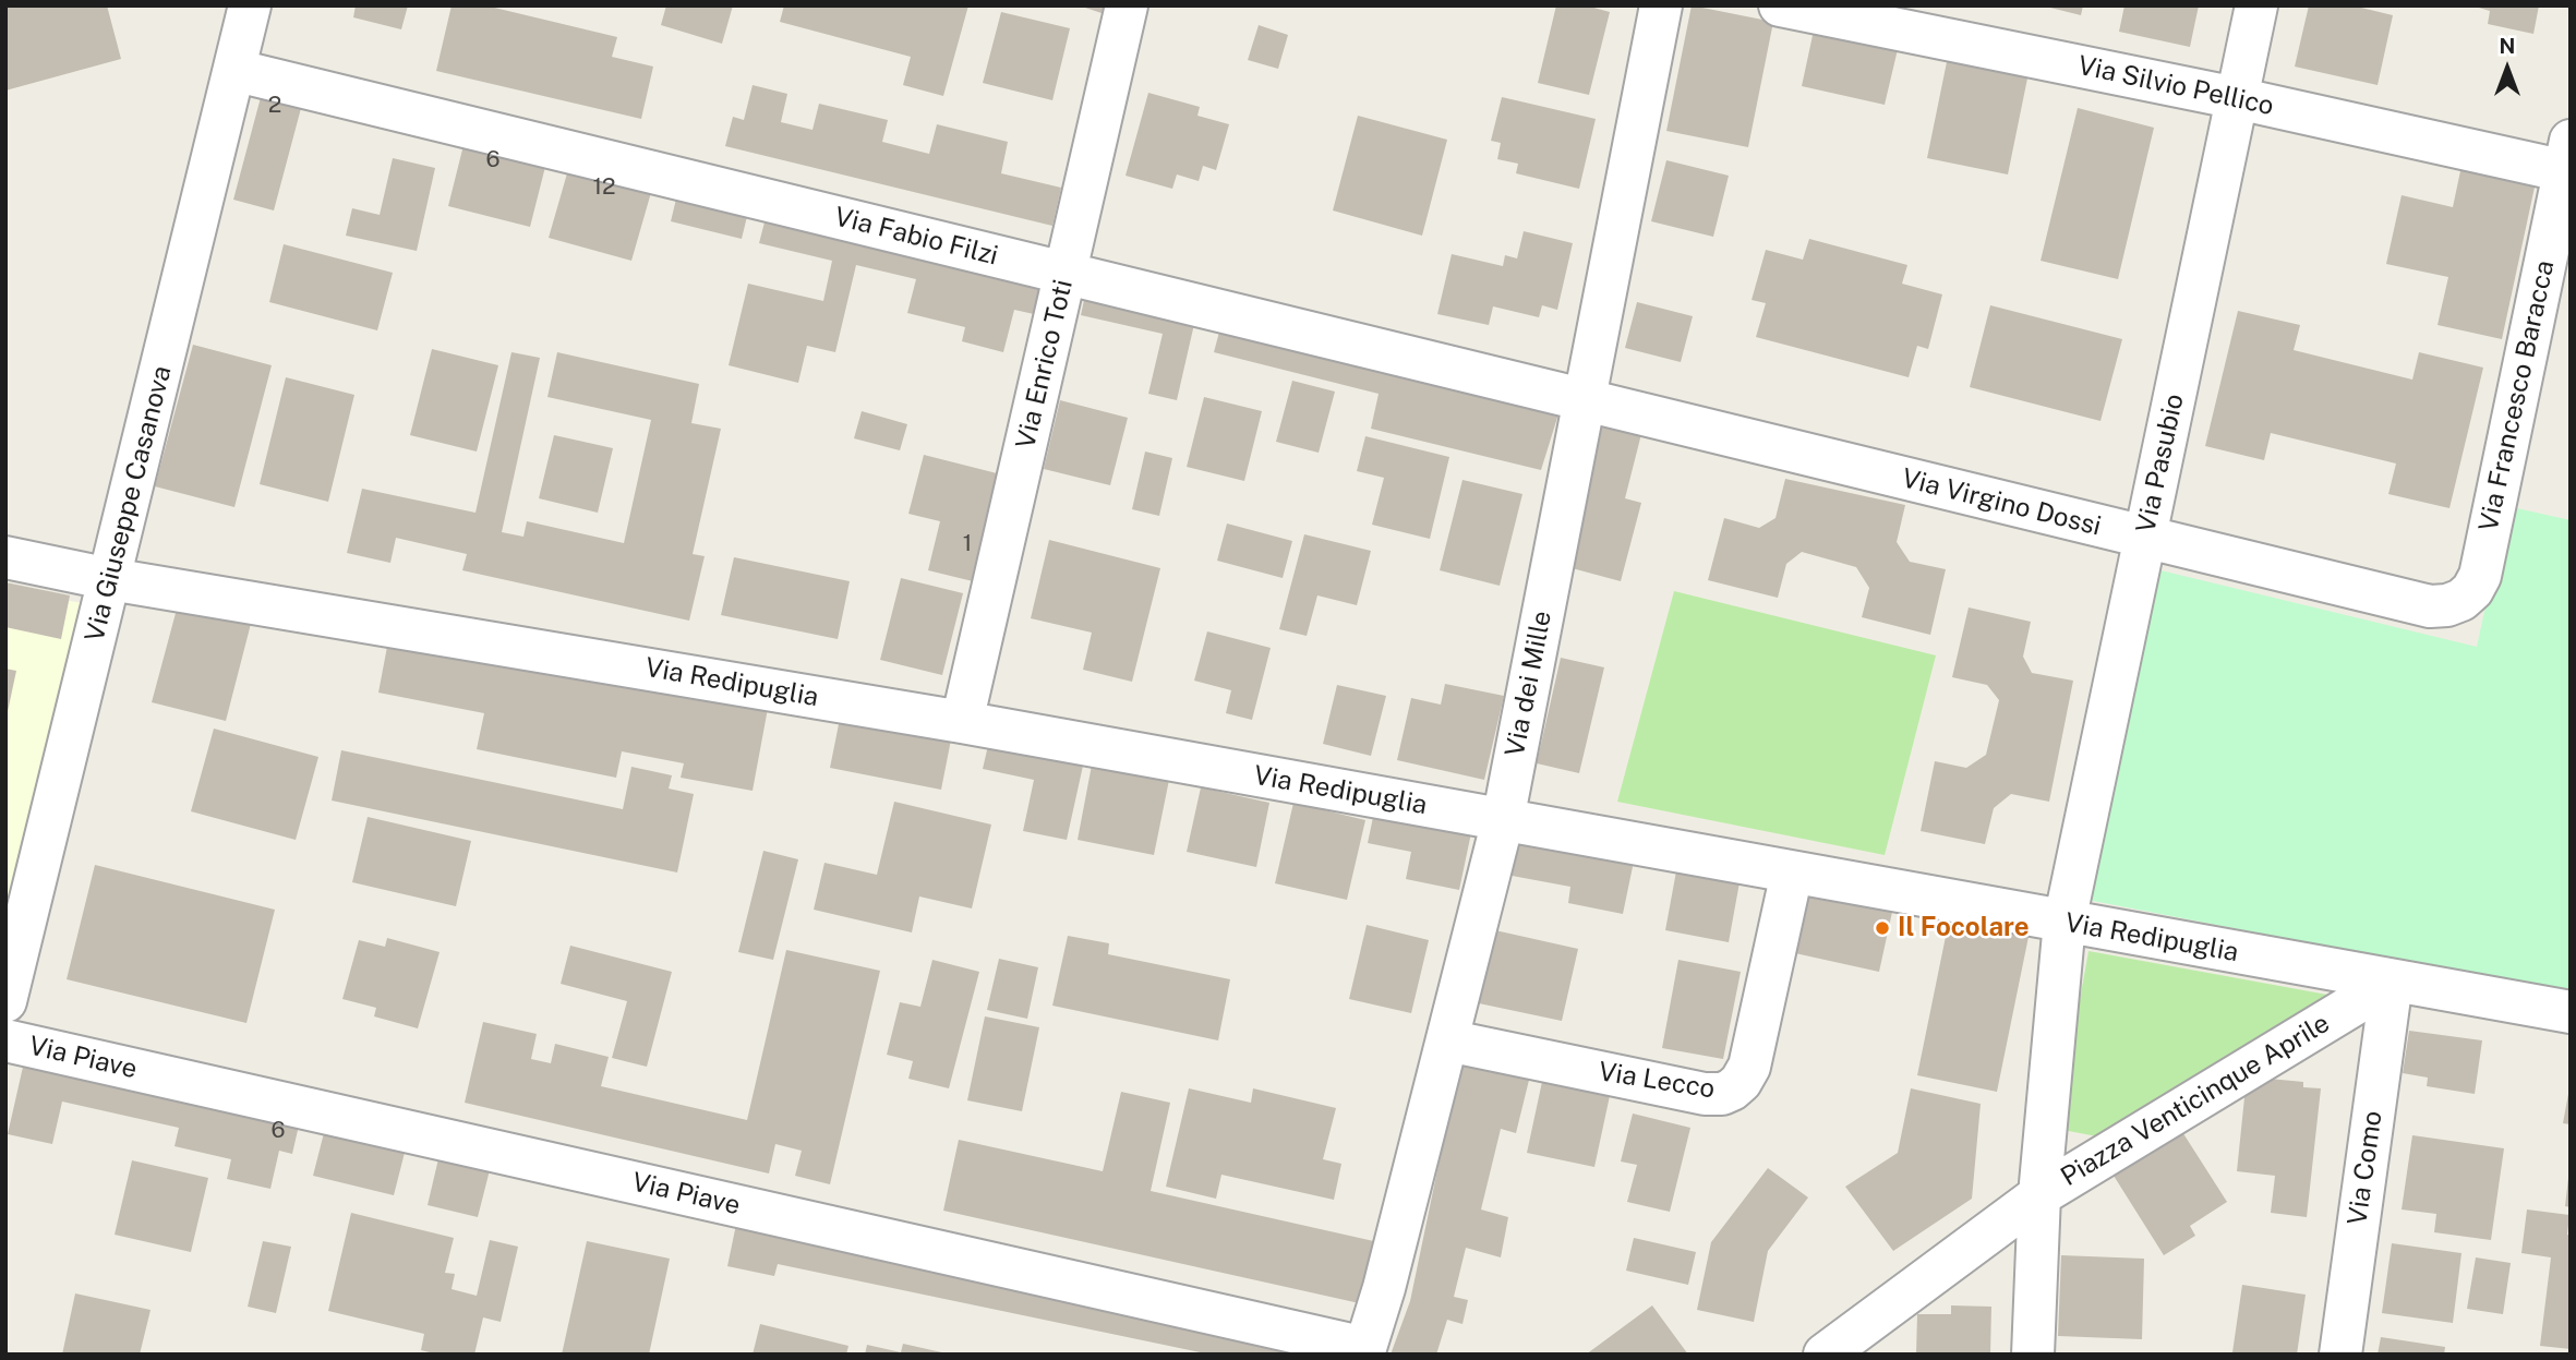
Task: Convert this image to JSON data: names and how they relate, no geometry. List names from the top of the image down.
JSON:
{
  "streets": {
    "street": [
      "Via Silvio Pellico",
      "Via Fabio Filzi",
      "Via Enrico Toti",
      "Via Francesco Baracca",
      "Via Pasubio",
      "Via Virgino Dossi",
      "Via Giuseppe Casanova",
      "Via Redipuglia",
      "Via dei Mille",
      "Via Piave",
      "Via Lecco",
      "Piazza Venticinque Aprile",
      "Via Como"
    ]
  },
  "crossings": [
    ["Via Silvio Pellico", "Via Francesco Baracca"],
    ["Via Silvio Pellico", "Via Pasubio"],
    ["Via Fabio Filzi", "Via Enrico Toti"],
    ["Via Fabio Filzi", "Via Virgino Dossi"],
    ["Via Fabio Filzi", "Via dei Mille"],
    ["Via Enrico Toti", "Via Redipuglia"],
    ["Via Francesco Baracca", "Via Virgino Dossi"],
    ["Via Pasubio", "Via Virgino Dossi"],
    ["Via Pasubio", "Via Redipuglia"],
    ["Via Pasubio", "Piazza Venticinque Aprile"],
    ["Via Virgino Dossi", "Via dei Mille"],
    ["Via Giuseppe Casanova", "Via Redipuglia"],
    ["Via Redipuglia", "Via dei Mille"],
    ["Via Redipuglia", "Via Lecco"],
    ["Via Redipuglia", "Piazza Venticinque Aprile"],
    ["Via Redipuglia", "Via Como"],
    ["Via dei Mille", "Via Piave"],
    ["Via dei Mille", "Via Lecco"],
    ["Piazza Venticinque Aprile", "Via Como"]
  ],
  "places": ["Il Focolare"],
  "house_numbers": [
    "2",
    "6",
    "12",
    "1",
    "6"
  ],
  "north": "top"
}
